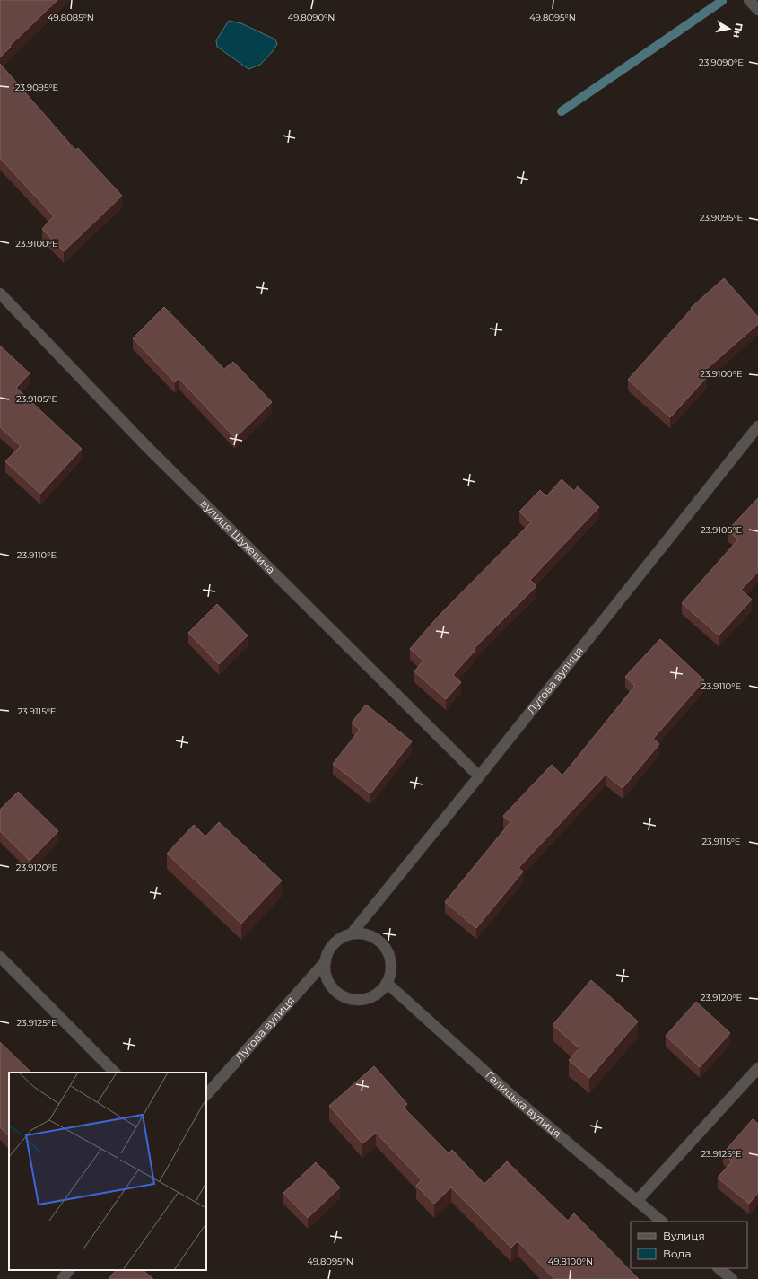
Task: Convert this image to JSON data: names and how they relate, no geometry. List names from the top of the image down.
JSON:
{
  "streets": {
    "street": ["вулиця Шухевича", "Лугова вулиця", "Галицька вулиця"]
  },
  "crossings": [
    ["вулиця Шухевича", "Лугова вулиця"],
    ["Лугова вулиця", "Галицька вулиця"]
  ],
  "legend": ["Вулиця", "Вода"],
  "north": "right",
  "coordinates": [
    "49.8085°N",
    "49.8090°N",
    "49.8095°N",
    "23.9090°E",
    "23.9095°E",
    "23.9100°E",
    "23.9105°E",
    "23.9110°E",
    "23.9115°E",
    "23.9120°E",
    "23.9125°E",
    "49.8100°N"
  ]
}
